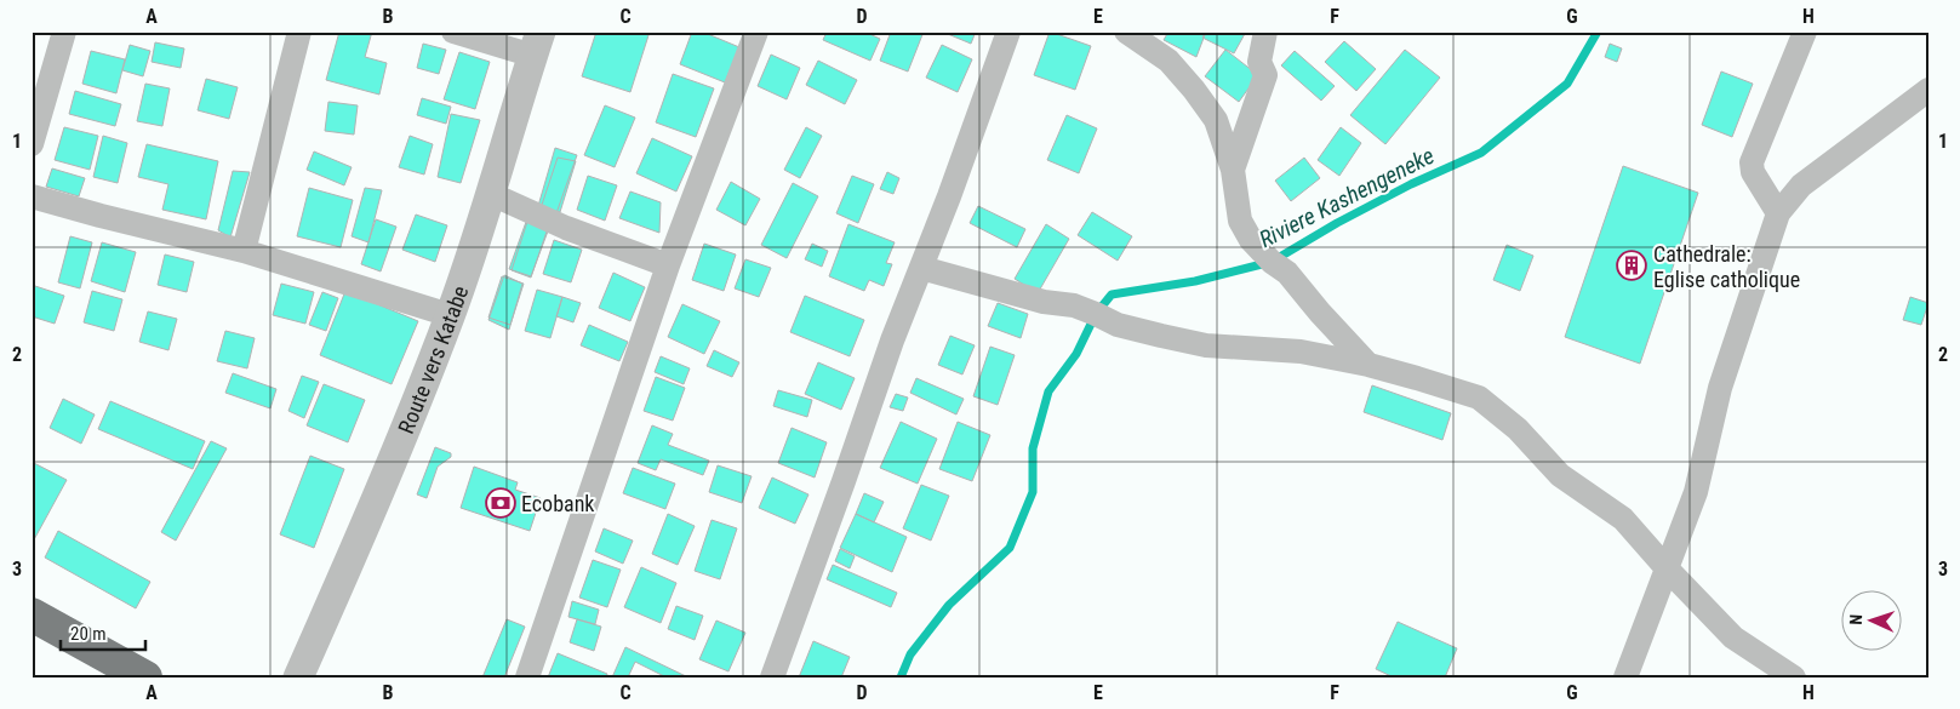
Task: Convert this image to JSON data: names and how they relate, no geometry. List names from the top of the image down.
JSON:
{
  "streets": {
    "street": ["Route vers Katabe"]
  },
  "water": ["Riviere Kashengeneke"],
  "places": {
    "building": ["Cathedrale: Eglise catholique"],
    "bank": ["Ecobank"]
  },
  "scale_bar": "20 m",
  "north": "left",
  "grid": {
    "columns": [
      "A",
      "B",
      "C",
      "D",
      "E",
      "F",
      "G",
      "H"
    ],
    "rows": ["1", "2", "3"]
  }
}
